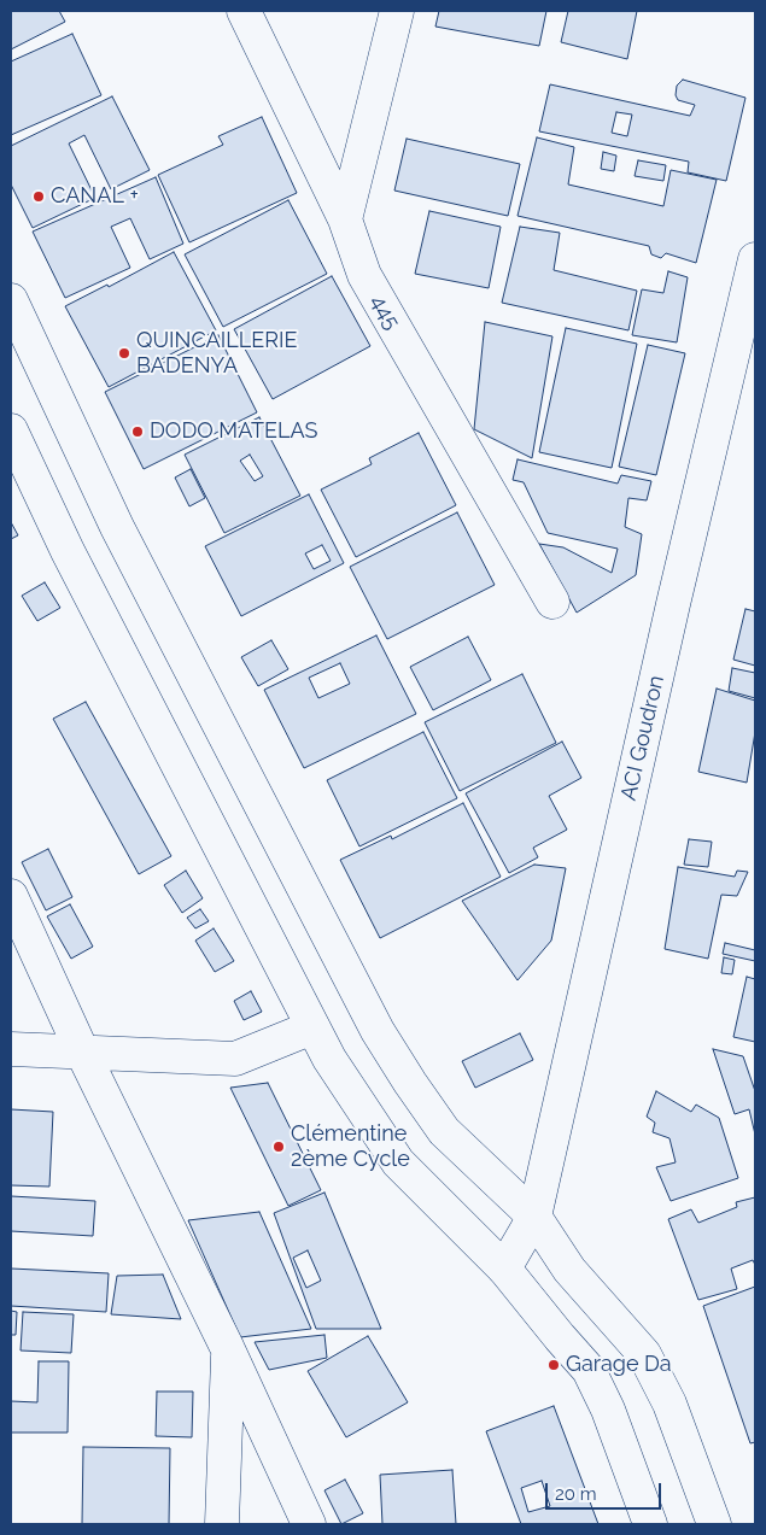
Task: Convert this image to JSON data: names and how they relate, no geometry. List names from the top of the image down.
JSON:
{
  "streets": {
    "street": ["445", "ACI Goudron"]
  },
  "places": [
    "CANAL +",
    "QUINCAILLERIE BADENYA",
    "DODO MATELAS",
    "Clémentine 2ème Cycle",
    "Garage Da"
  ],
  "scale_bar": "20 m"
}
